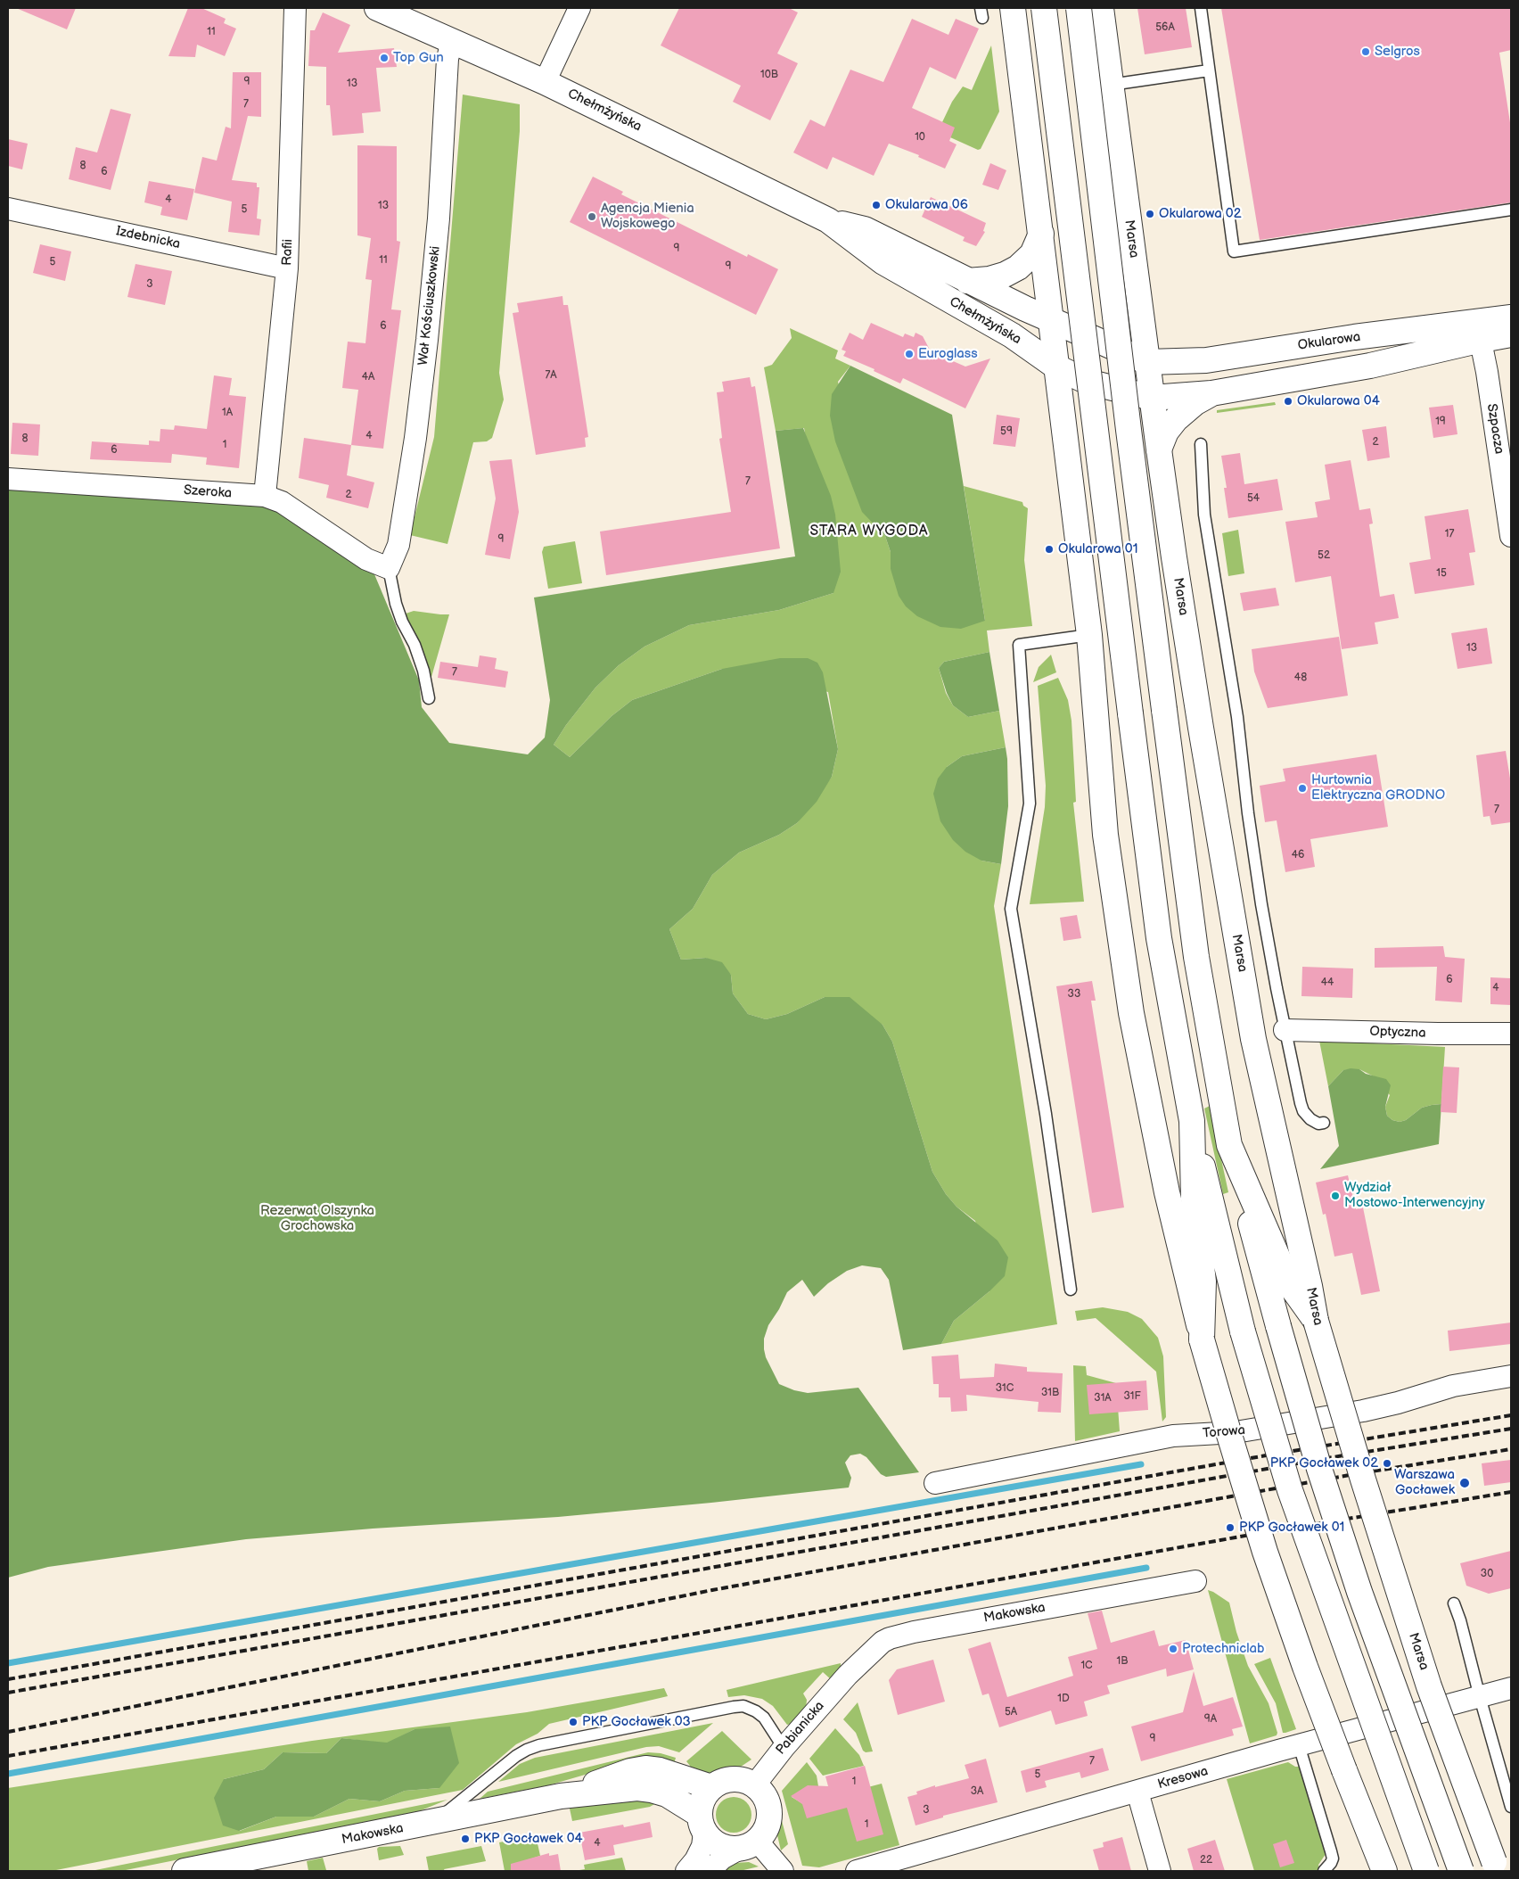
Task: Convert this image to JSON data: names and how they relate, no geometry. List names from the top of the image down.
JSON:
{
  "streets": {
    "main road": [
      "Chełmżyńska",
      "Marsa",
      "Okularowa",
      "Makowska"
    ],
    "street": [
      "Izdebnicka",
      "Rafii",
      "Wał Kościuszkowski",
      "Szpacza",
      "Szeroka",
      "Optyczna",
      "Torowa",
      "Pabianicka",
      "Kresowa"
    ]
  },
  "crossings": [
    ["Chełmżyńska", "Marsa"],
    ["Chełmżyńska", "Wał Kościuszkowski"],
    ["Chełmżyńska", "Okularowa"],
    ["Izdebnicka", "Rafii"],
    ["Marsa", "Okularowa"],
    ["Rafii", "Szeroka"],
    ["Wał Kościuszkowski", "Szeroka"],
    ["Okularowa", "Szpacza"],
    ["Makowska", "Pabianicka"]
  ],
  "districts": ["STARA WYGODA"],
  "parks": ["Rezerwat Olszynka Grochowska"],
  "places": [
    "Selgros",
    "Top Gun",
    "Okularowa 06",
    "Okularowa 02",
    "Agencja Mienia Wojskowego",
    "Euroglass",
    "Okularowa 04",
    "Okularowa 01",
    "Hurtownia Elektryczna GRODNO",
    "Wydział Mostowo-Interwencyjny",
    "PKP Gocławek 02",
    "Warszawa Gocławek",
    "PKP Gocławek 01",
    "Protechniclab",
    "PKP Gocławek 03",
    "PKP Gocławek 04"
  ],
  "house_numbers": [
    "56A",
    "11",
    "10B",
    "9",
    "13",
    "7",
    "10",
    "8",
    "6",
    "4",
    "13",
    "5",
    "9",
    "11",
    "5",
    "9",
    "3",
    "6",
    "7A",
    "4A",
    "1A",
    "19",
    "59",
    "4",
    "8",
    "2",
    "1",
    "6",
    "7",
    "2",
    "54",
    "17",
    "9",
    "52",
    "15",
    "13",
    "7",
    "48",
    "7",
    "46",
    "6",
    "44",
    "4",
    "33",
    "31C",
    "31B",
    "31F",
    "31A",
    "30",
    "1B",
    "1C",
    "1D",
    "5A",
    "9A",
    "9",
    "7",
    "5",
    "1",
    "3A",
    "3",
    "1",
    "4",
    "22"
  ]
}
